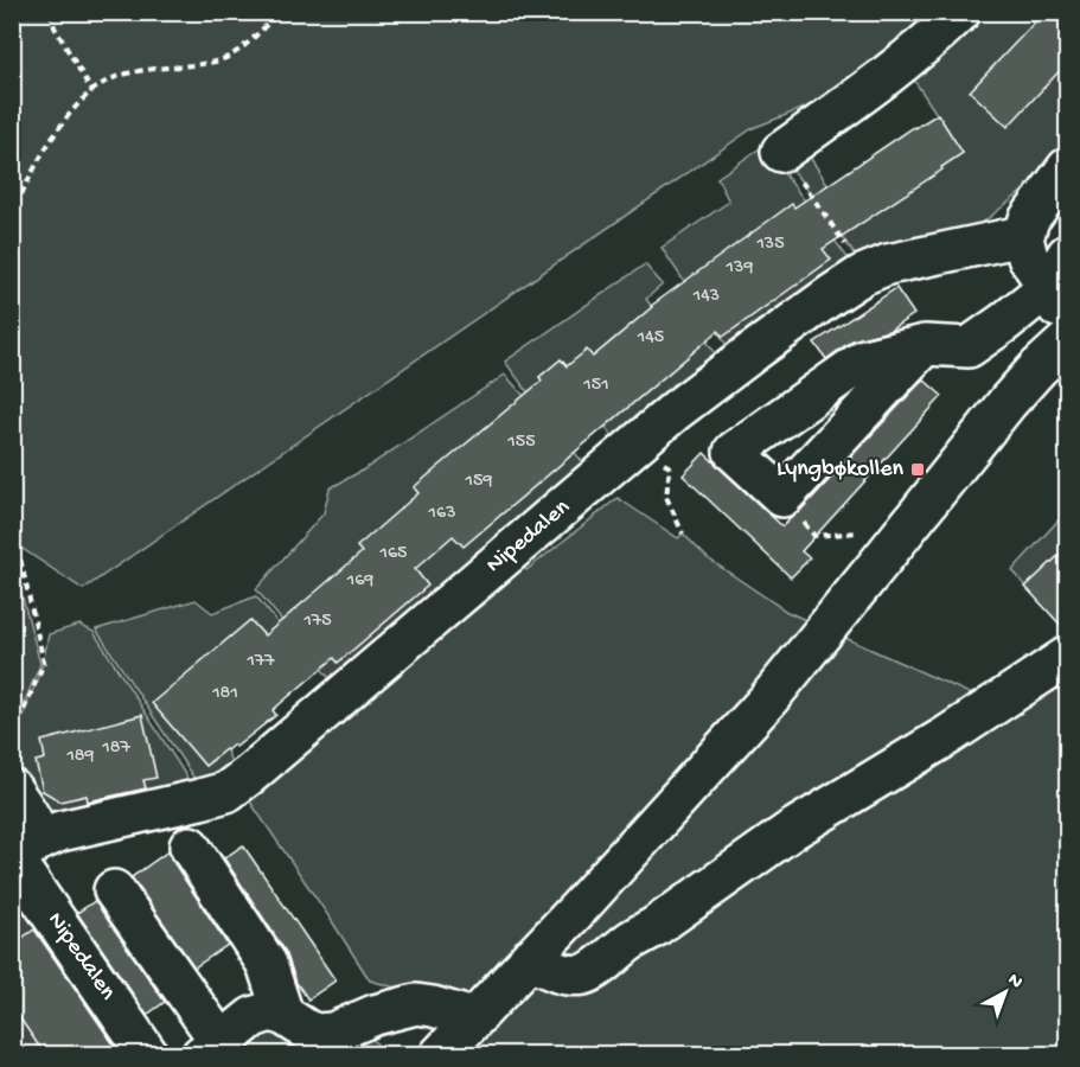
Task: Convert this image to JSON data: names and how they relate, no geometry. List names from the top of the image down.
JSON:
{
  "streets": {
    "street": ["Nipedalen"]
  },
  "places": {
    "transit": ["Lyngbøkollen"]
  },
  "house_numbers": [
    "135",
    "139",
    "143",
    "145",
    "151",
    "155",
    "159",
    "163",
    "165",
    "169",
    "175",
    "177",
    "181",
    "187",
    "189"
  ],
  "north": "top right"
}
